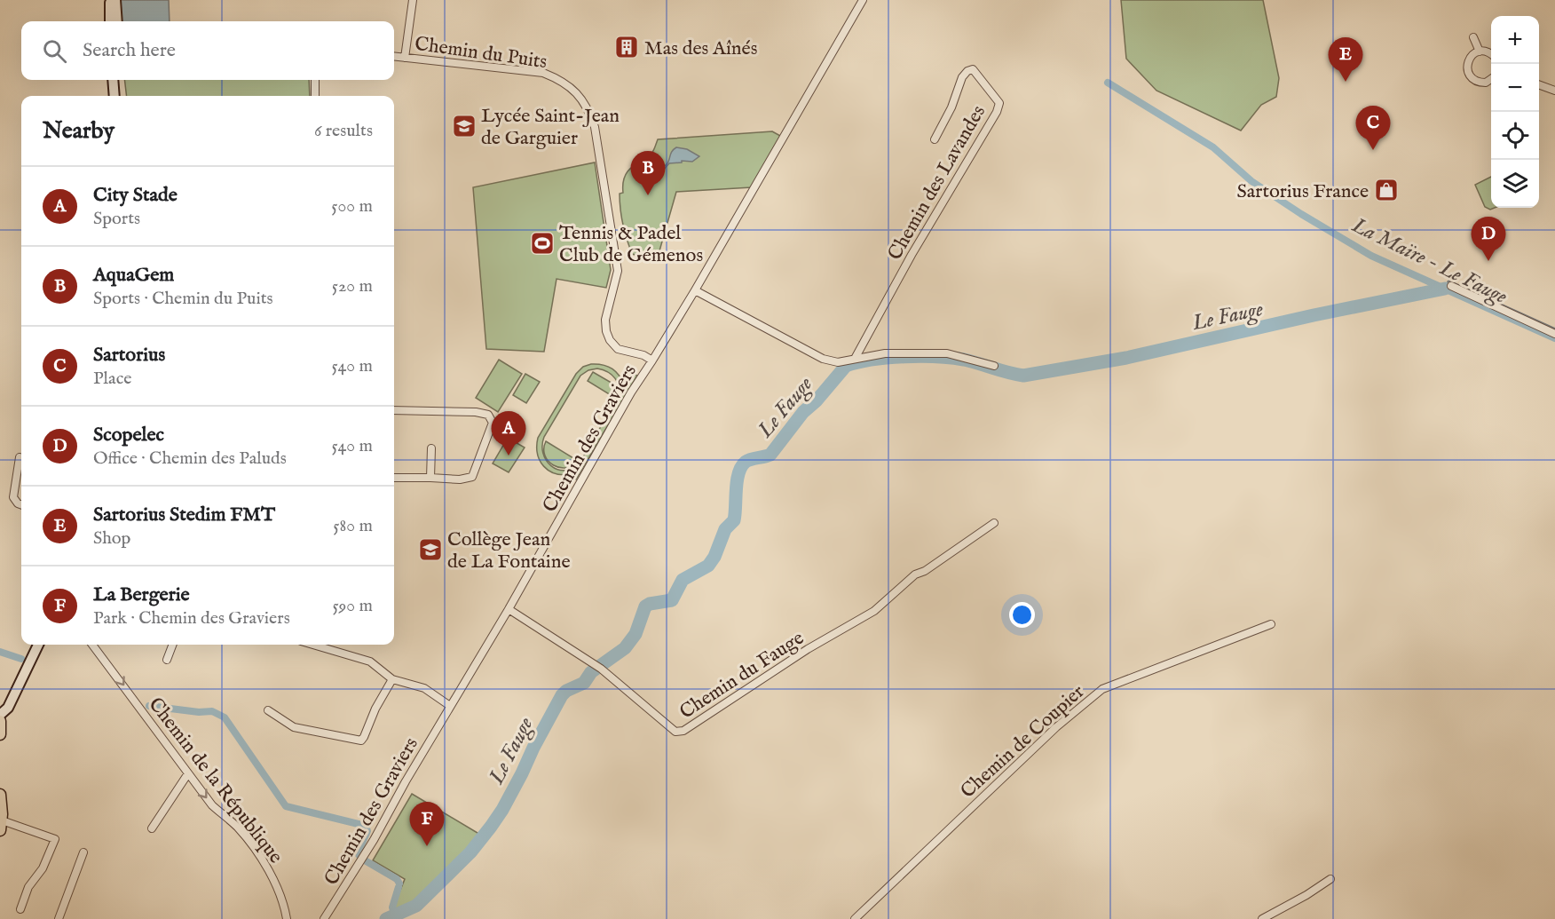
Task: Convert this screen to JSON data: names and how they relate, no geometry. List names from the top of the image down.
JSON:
{
  "streets": {
    "street": [
      "Chemin du Puits",
      "Chemin des Lavandes",
      "Chemin des Graviers",
      "Chemin du Fauge",
      "Chemin de Coupier",
      "Chemin de la République"
    ]
  },
  "crossings": [
    ["Chemin du Puits", "Chemin des Graviers"],
    ["Chemin des Graviers", "Chemin du Fauge"]
  ],
  "one_way": ["Chemin de la République"],
  "water": ["La Maïre - Le Fauge", "Le Fauge"],
  "places": {
    "building": ["Mas des Aînés"],
    "school or university": ["Lycée Saint-Jean de Garguier", "Collège Jean de La Fontaine"],
    "shop": ["Sartorius France"],
    "sports": ["Tennis & Padel Club de Gémenos"]
  },
  "page": {
    "map_buttons": ["+", "−"],
    "search": "Search here",
    "pins": [
      "E",
      "C",
      "B",
      "D",
      "A",
      "F"
    ],
    "heading": ["Nearby", "6 results"],
    "list": [
      {
        "mark": "A",
        "name": "City Stade",
        "note": "Sports",
        "value": "500 m"
      },
      {
        "mark": "B",
        "name": "AquaGem",
        "note": "Sports · Chemin du Puits",
        "value": "520 m"
      },
      {
        "mark": "C",
        "name": "Sartorius",
        "note": "Place",
        "value": "540 m"
      },
      {
        "mark": "D",
        "name": "Scopelec",
        "note": "Office · Chemin des Paluds",
        "value": "540 m"
      },
      {
        "mark": "E",
        "name": "Sartorius Stedim FMT",
        "note": "Shop",
        "value": "580 m"
      },
      {
        "mark": "F",
        "name": "La Bergerie",
        "note": "Park · Chemin des Graviers",
        "value": "590 m"
      }
    ]
  }
}
